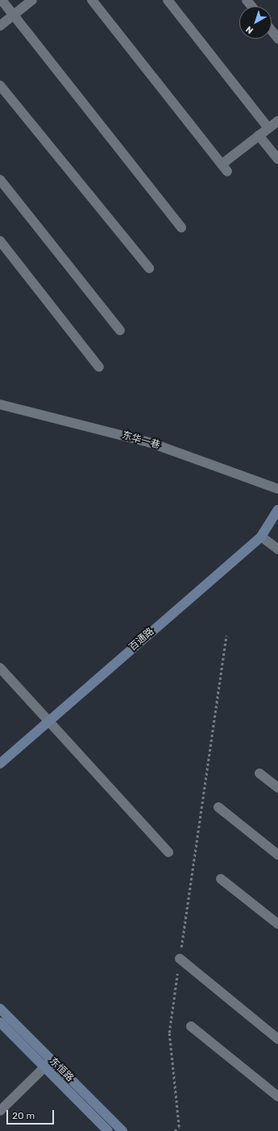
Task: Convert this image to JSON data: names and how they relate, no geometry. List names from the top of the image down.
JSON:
{
  "streets": {
    "street": ["东华一巷", "百通路", "东恒路"]
  },
  "scale_bar": "20 m",
  "north": "bottom left"
}
